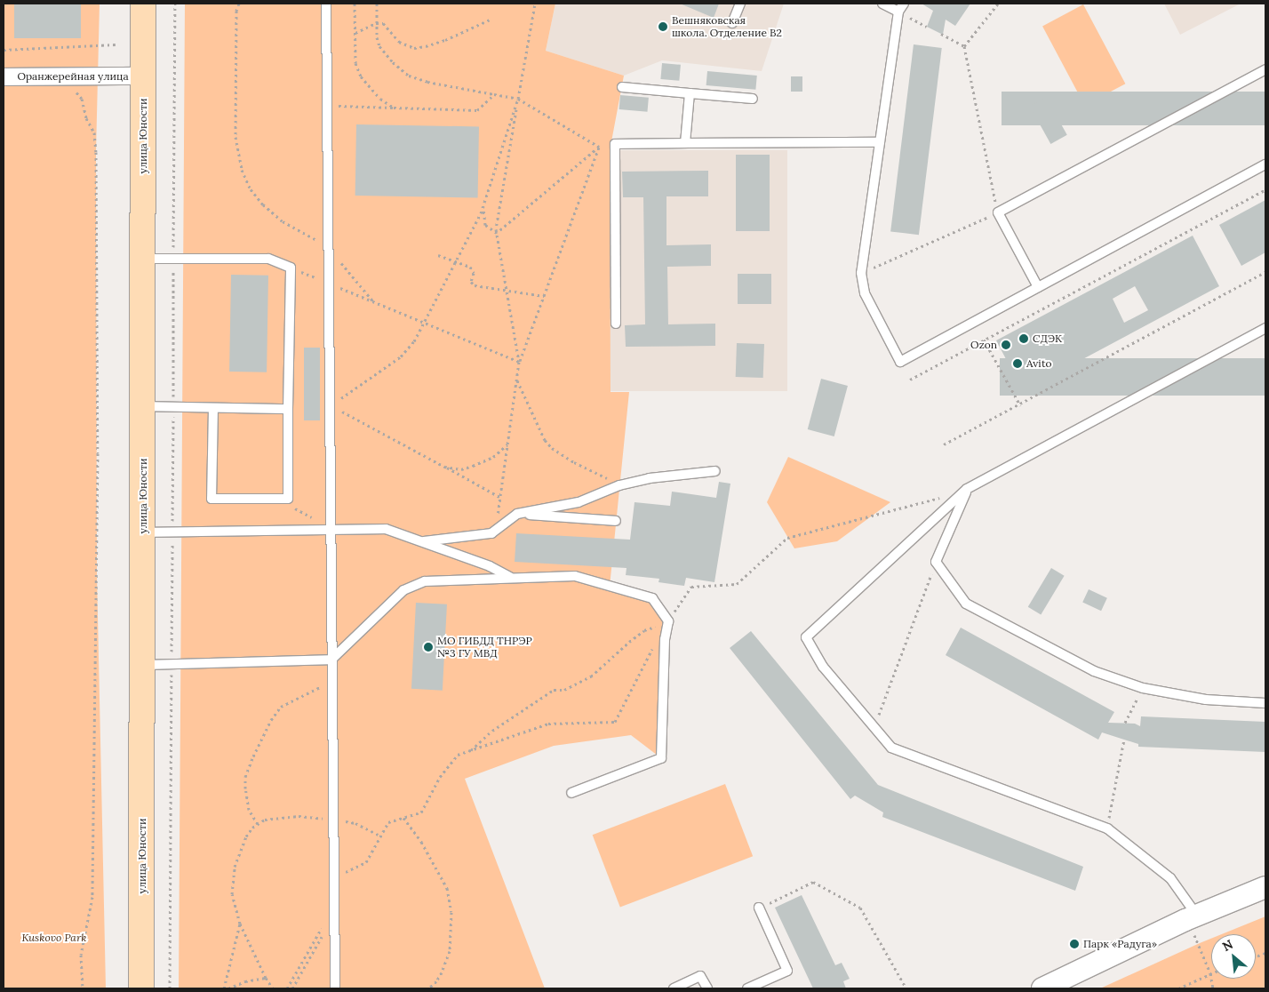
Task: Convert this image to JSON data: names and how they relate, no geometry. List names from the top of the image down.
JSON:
{
  "streets": {
    "main road": ["улица Юности"],
    "street": ["Оранжерейная улица"]
  },
  "crossings": [
    ["Оранжерейная улица", "улица Юности"]
  ],
  "parks": ["Kuskovo Park"],
  "places": [
    "Вешняковская школа. Отделение В2",
    "СДЭК",
    "Ozon",
    "Avito",
    "МО ГИБДД ТНРЭР №3 ГУ МВД",
    "Парк «Радуга»"
  ],
  "north": "top left"
}
